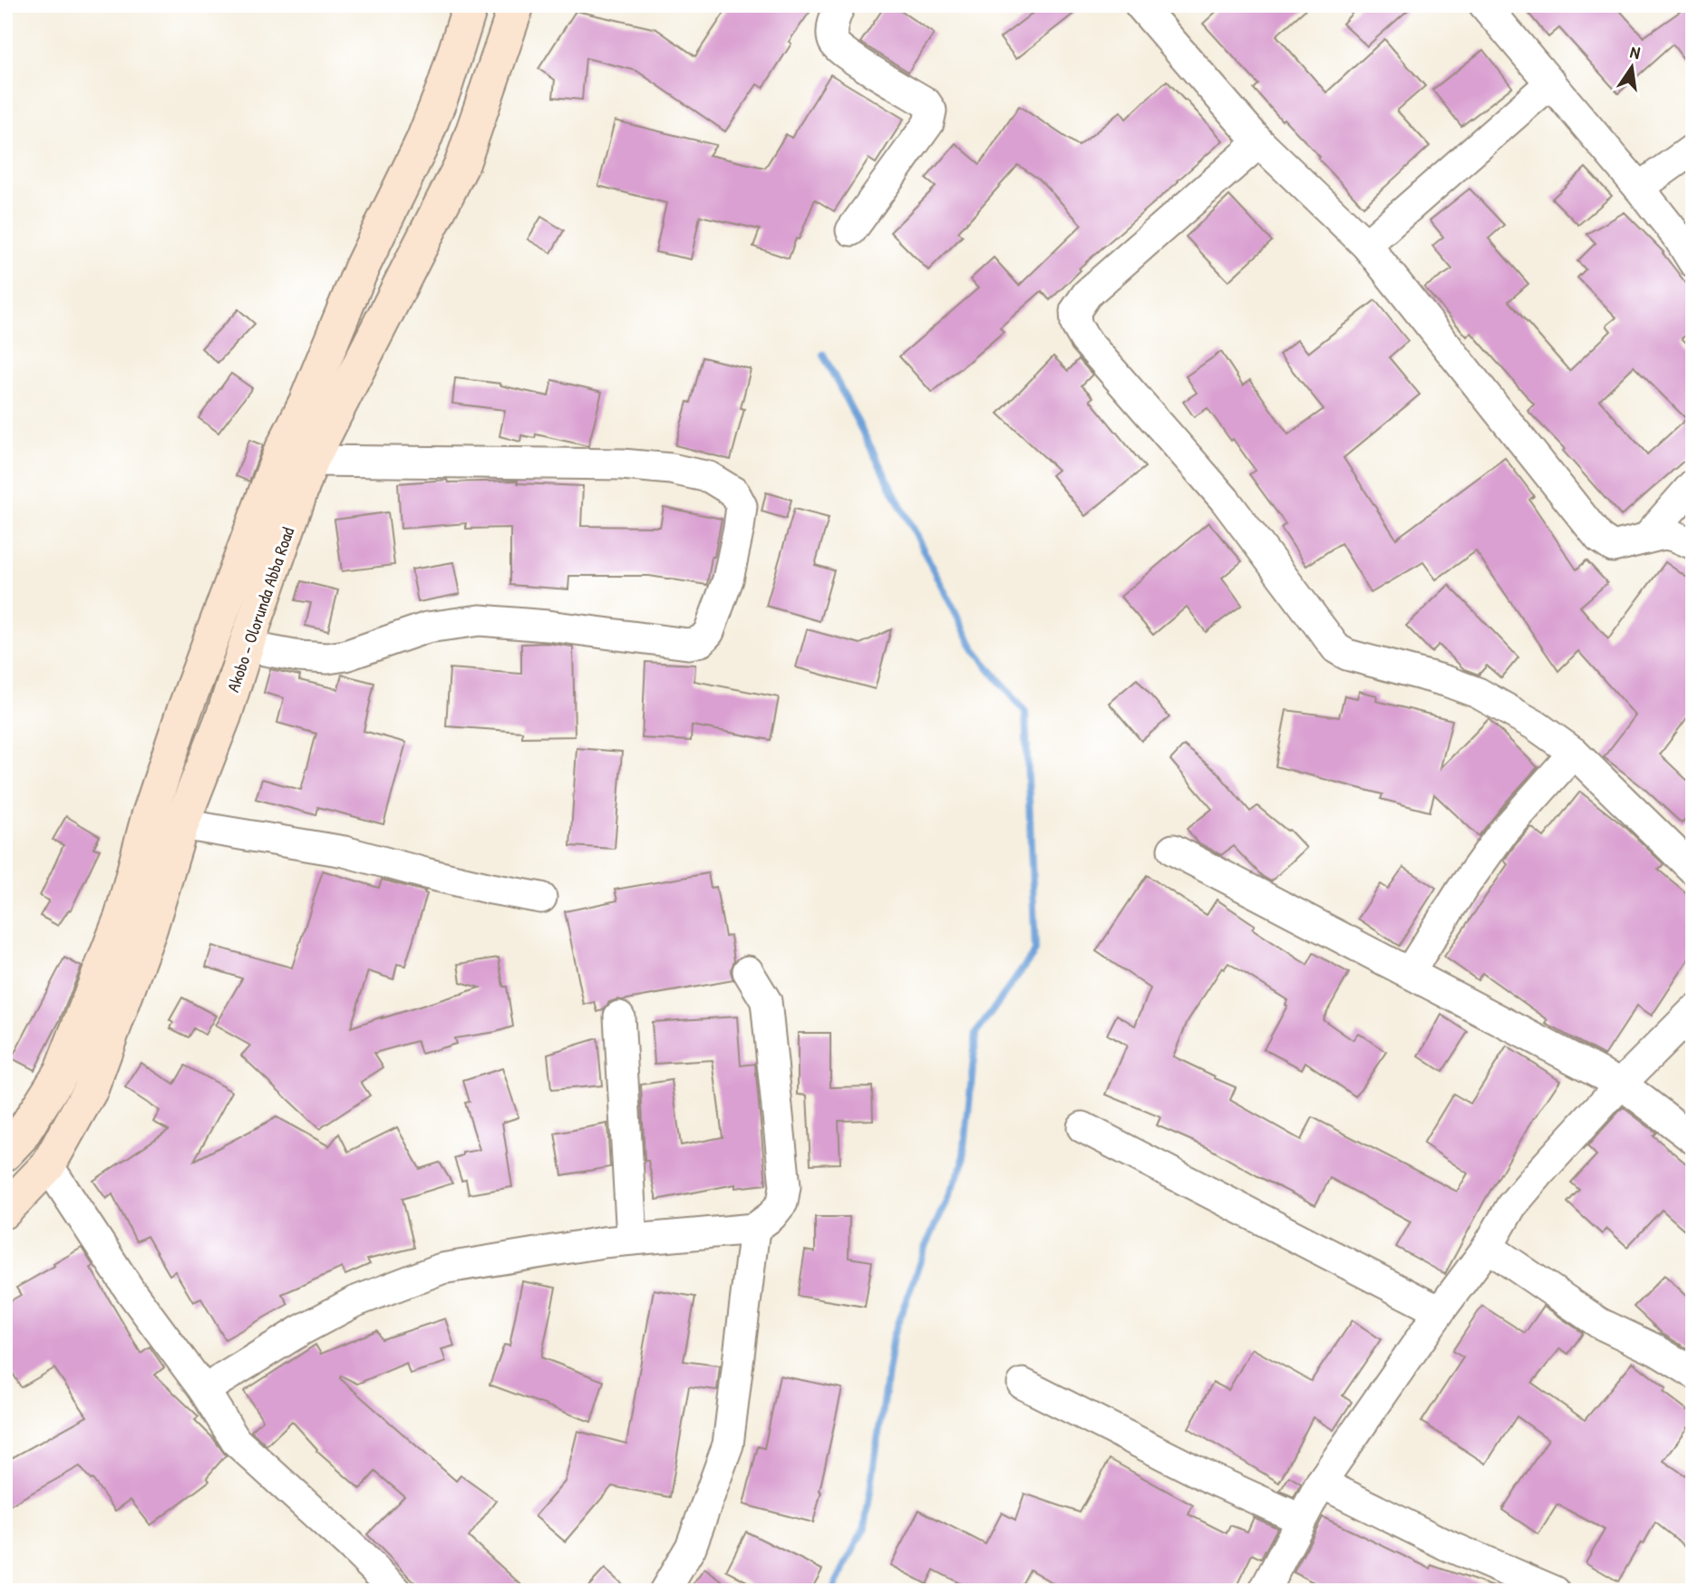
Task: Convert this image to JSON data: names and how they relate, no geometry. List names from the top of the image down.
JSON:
{
  "streets": {
    "main road": ["Akobo - Olorunda Abba Road"]
  },
  "north": "top"
}
